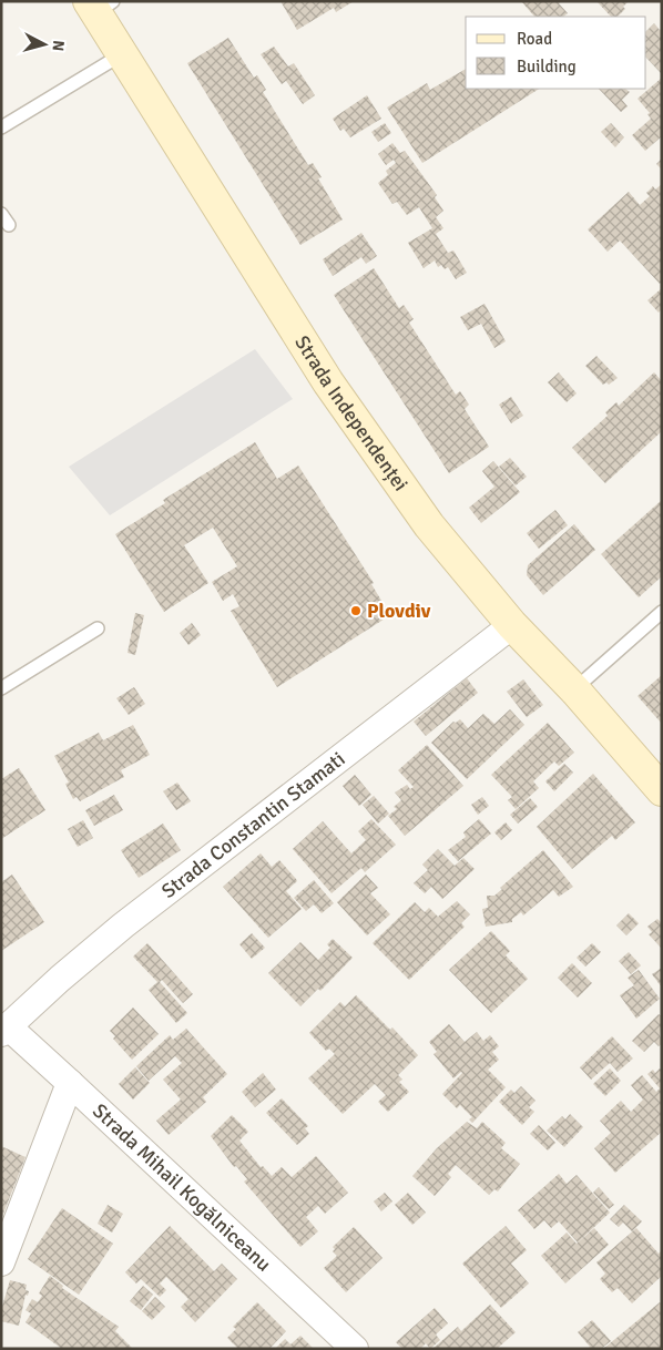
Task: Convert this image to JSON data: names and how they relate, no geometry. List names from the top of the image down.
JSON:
{
  "streets": {
    "street": ["Strada Independenței", "Strada Constantin Stamati", "Strada Mihail Kogălniceanu"]
  },
  "crossings": [
    ["Strada Independenței", "Strada Constantin Stamati"],
    ["Strada Constantin Stamati", "Strada Mihail Kogălniceanu"]
  ],
  "places": ["Plovdiv"],
  "legend": ["Road", "Building"],
  "north": "right"
}
